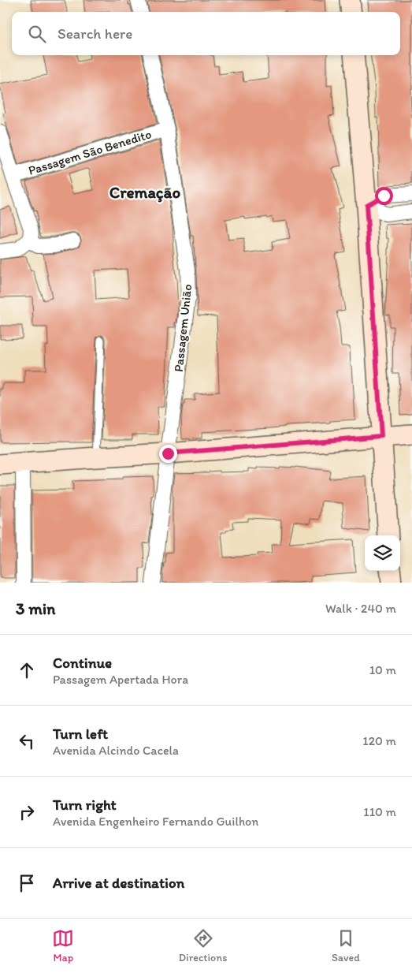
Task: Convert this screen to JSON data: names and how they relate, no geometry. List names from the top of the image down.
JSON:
{
  "streets": {
    "street": ["Passagem São Benedito", "Passagem União"]
  },
  "crossings": [
    ["Passagem São Benedito", "Passagem União"]
  ],
  "districts": ["Cremação"],
  "page": {
    "search": "Search here",
    "heading": ["3 min", "Walk · 240 m"],
    "list": [
      ["Continue", "Passagem Apertada Hora", "10 m"],
      ["Turn left", "Avenida Alcindo Cacela", "120 m"],
      ["Turn right", "Avenida Engenheiro Fernando Guilhon", "110 m"],
      "Arrive at destination"
    ],
    "nav": ["Map", "Directions", "Saved"]
  }
}
